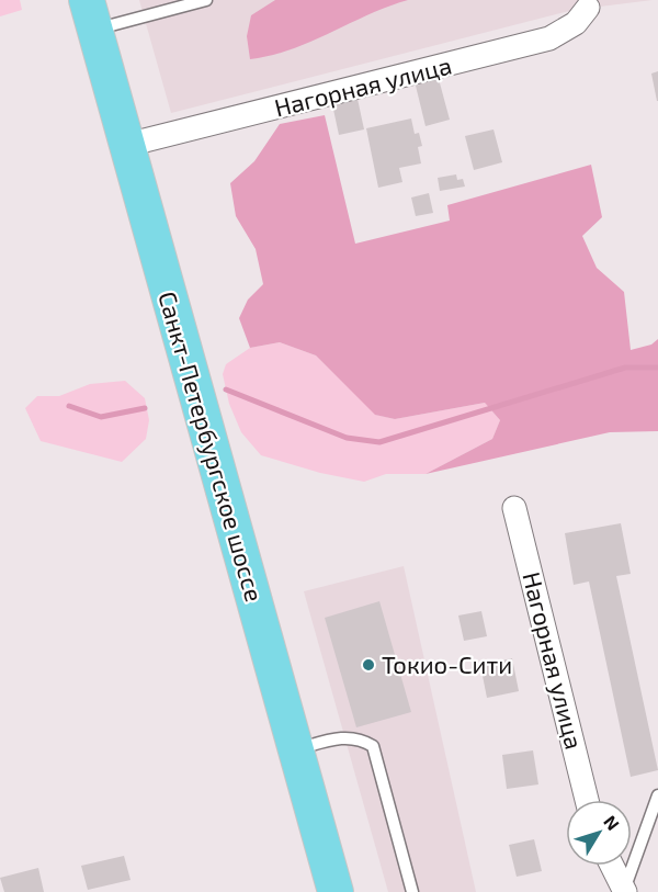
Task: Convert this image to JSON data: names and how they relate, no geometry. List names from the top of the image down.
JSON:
{
  "streets": {
    "main road": ["Санкт-Петербургское шоссе"],
    "street": ["Нагорная улица"]
  },
  "crossings": [
    ["Нагорная улица", "Санкт-Петербургское шоссе"]
  ],
  "places": ["Токио-Сити"],
  "north": "top right"
}
